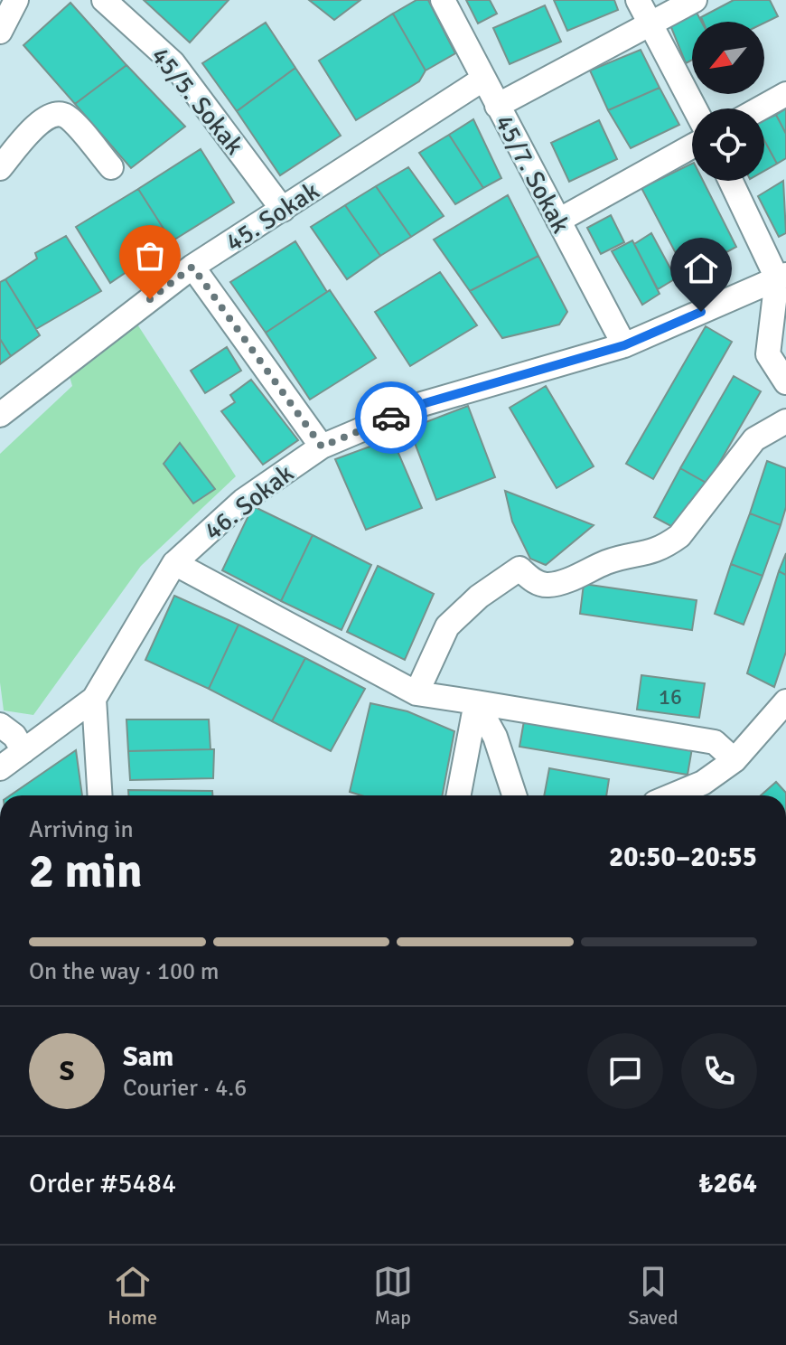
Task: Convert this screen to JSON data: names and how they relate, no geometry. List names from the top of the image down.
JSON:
{
  "streets": {
    "street": [
      "45/5. Sokak",
      "45/7. Sokak",
      "45. Sokak",
      "46. Sokak"
    ]
  },
  "crossings": [
    ["45/5. Sokak", "45. Sokak"],
    ["45/7. Sokak", "45. Sokak"],
    ["45/7. Sokak", "46. Sokak"]
  ],
  "house_numbers": ["16"],
  "north": "bottom left",
  "page": {
    "heading": ["2 min", "Arriving in", "20:50–20:55"],
    "panel": [
      "Sam",
      "Courier · 4.6",
      "Order #5484",
      "₺264"
    ],
    "bar": "On the way · 100 m",
    "round": "S",
    "tabs": ["Home", "Map", "Saved"]
  }
}
